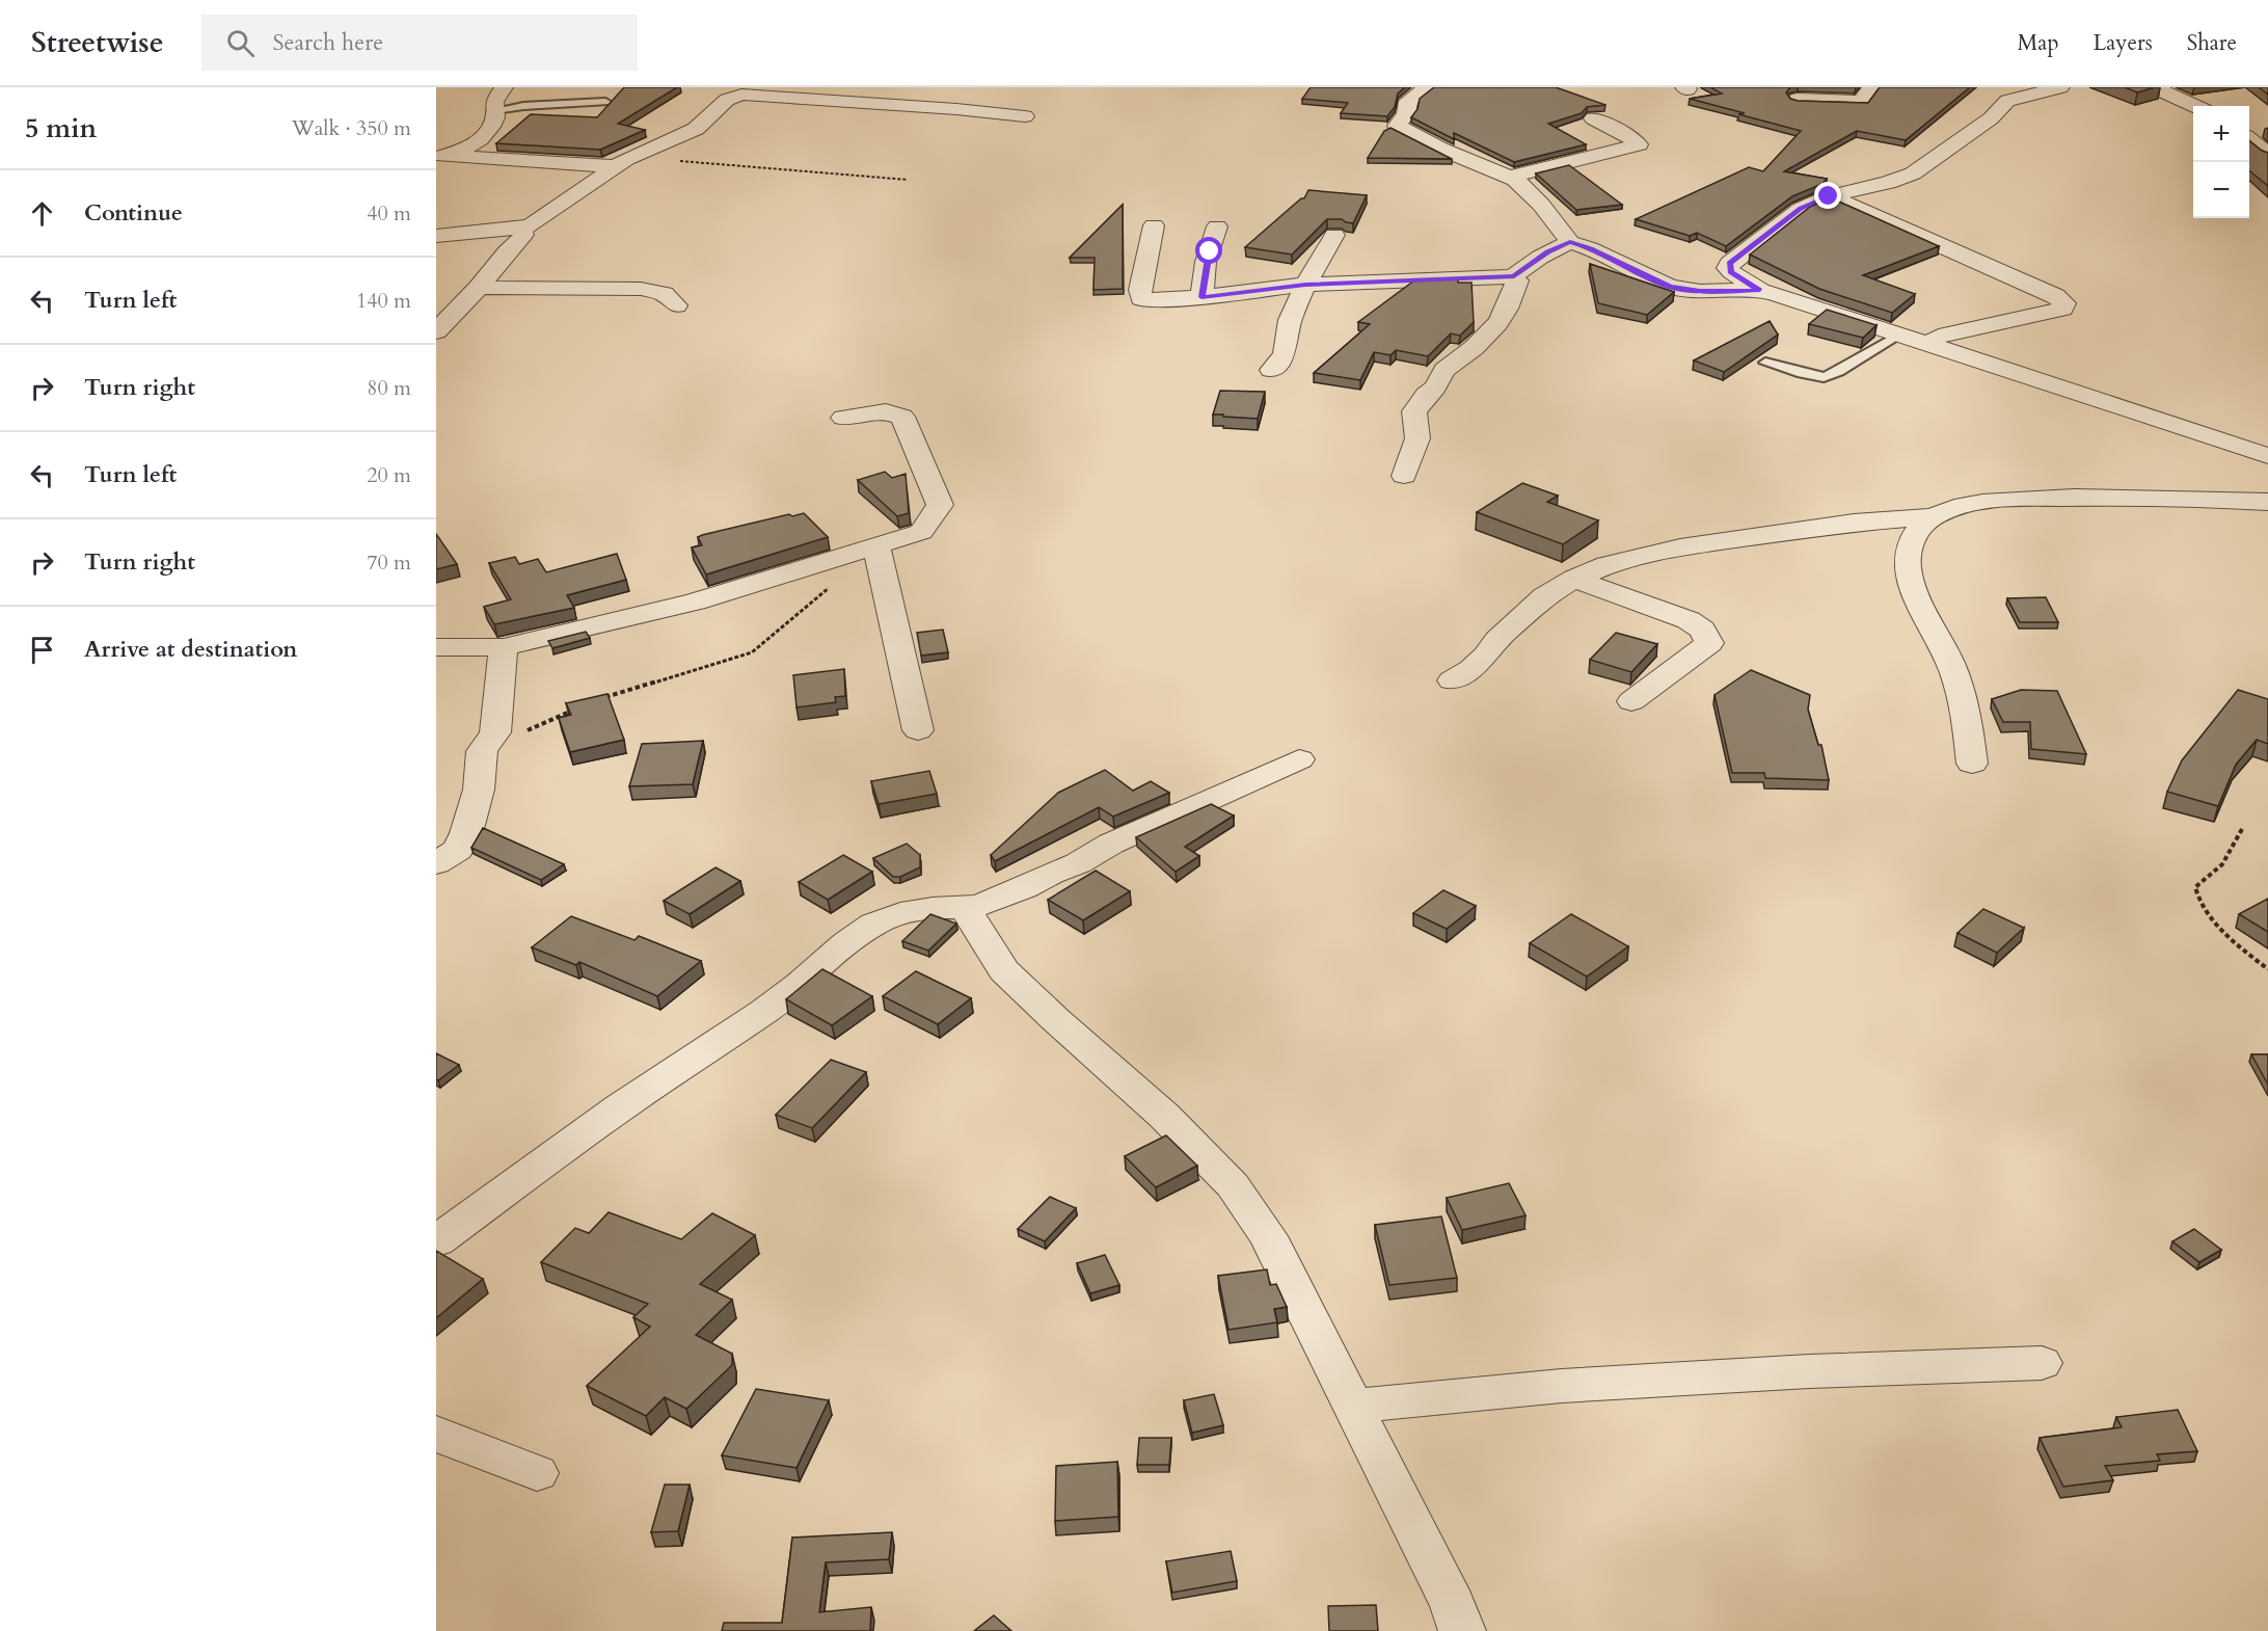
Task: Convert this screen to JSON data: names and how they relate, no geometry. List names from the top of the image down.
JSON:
{
  "page": {
    "header": "Streetwise",
    "search": "Search here",
    "nav": ["Map", "Layers", "Share"],
    "heading": ["5 min", "Walk · 350 m"],
    "map_buttons": ["+", "−"],
    "list": [
      ["Continue", "40 m"],
      ["Turn left", "140 m"],
      ["Turn right", "80 m"],
      ["Turn left", "20 m"],
      ["Turn right", "70 m"],
      "Arrive at destination"
    ]
  }
}
